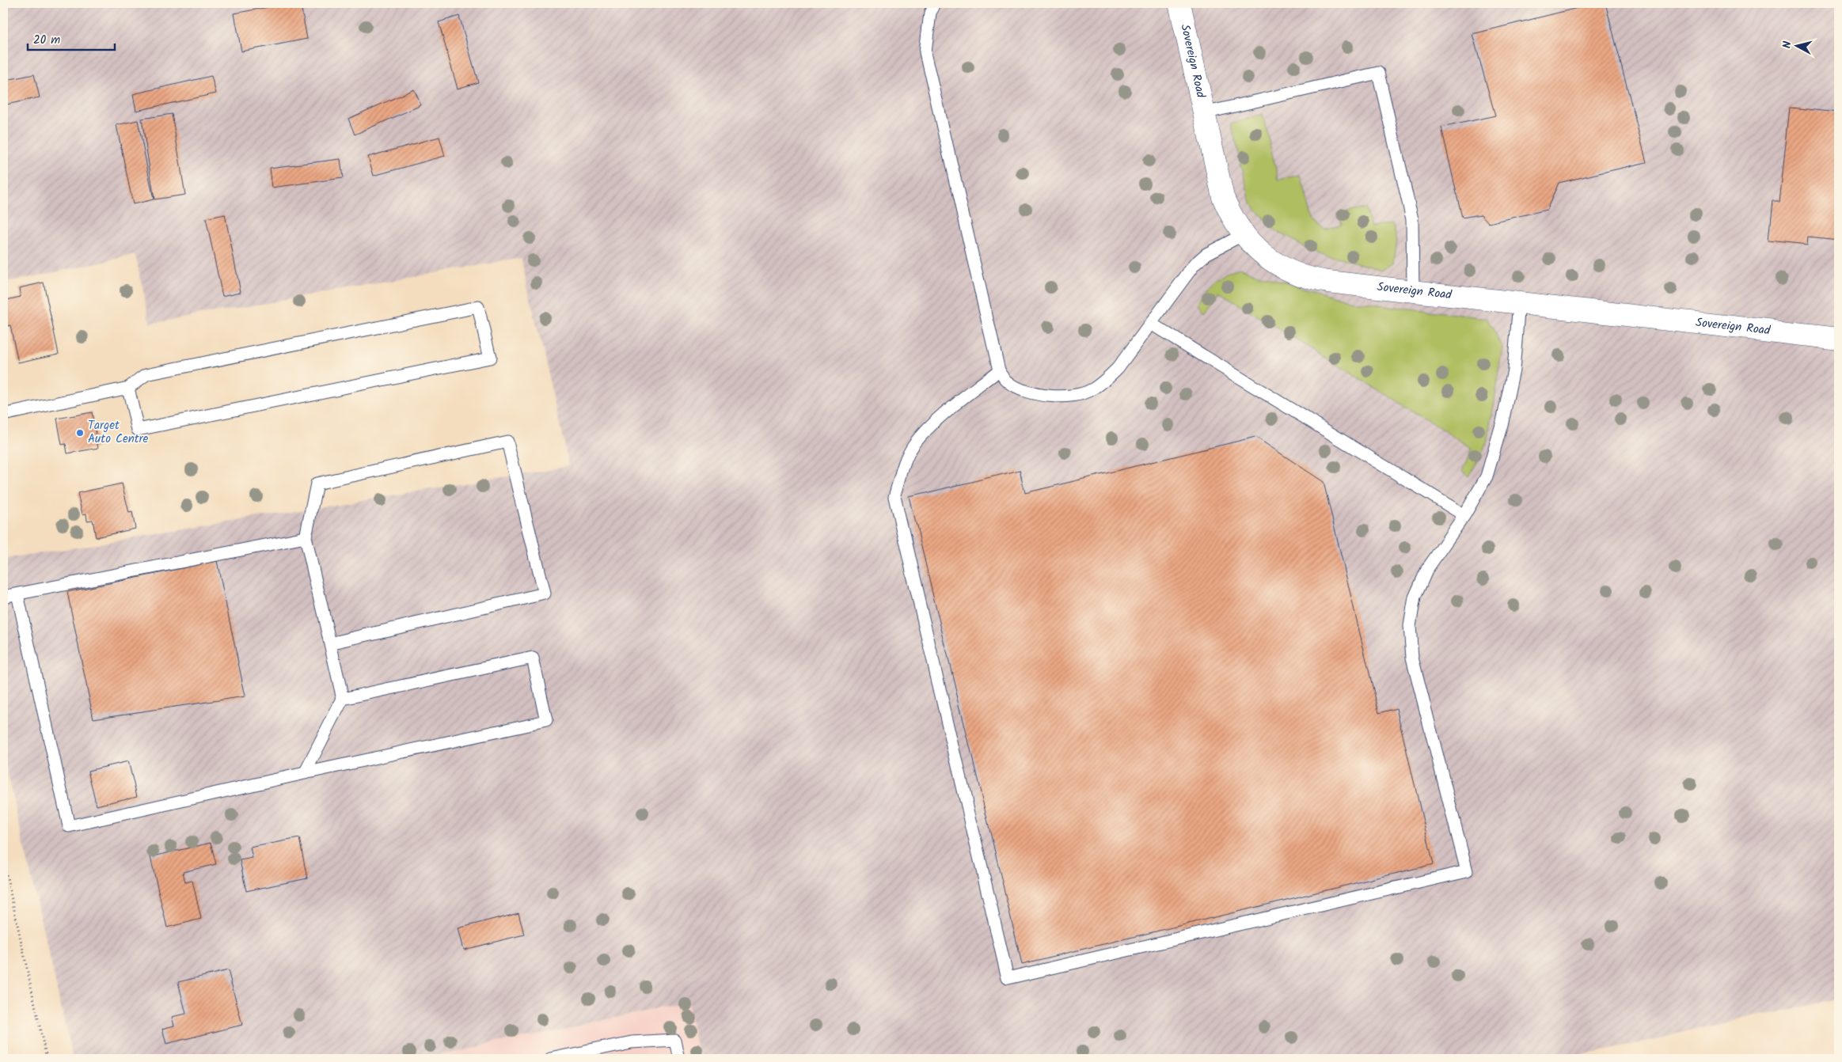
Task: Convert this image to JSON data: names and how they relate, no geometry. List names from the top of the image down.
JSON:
{
  "streets": {
    "street": ["Sovereign Road"]
  },
  "places": ["Target Auto Centre"],
  "scale_bar": "20 m",
  "north": "left"
}
